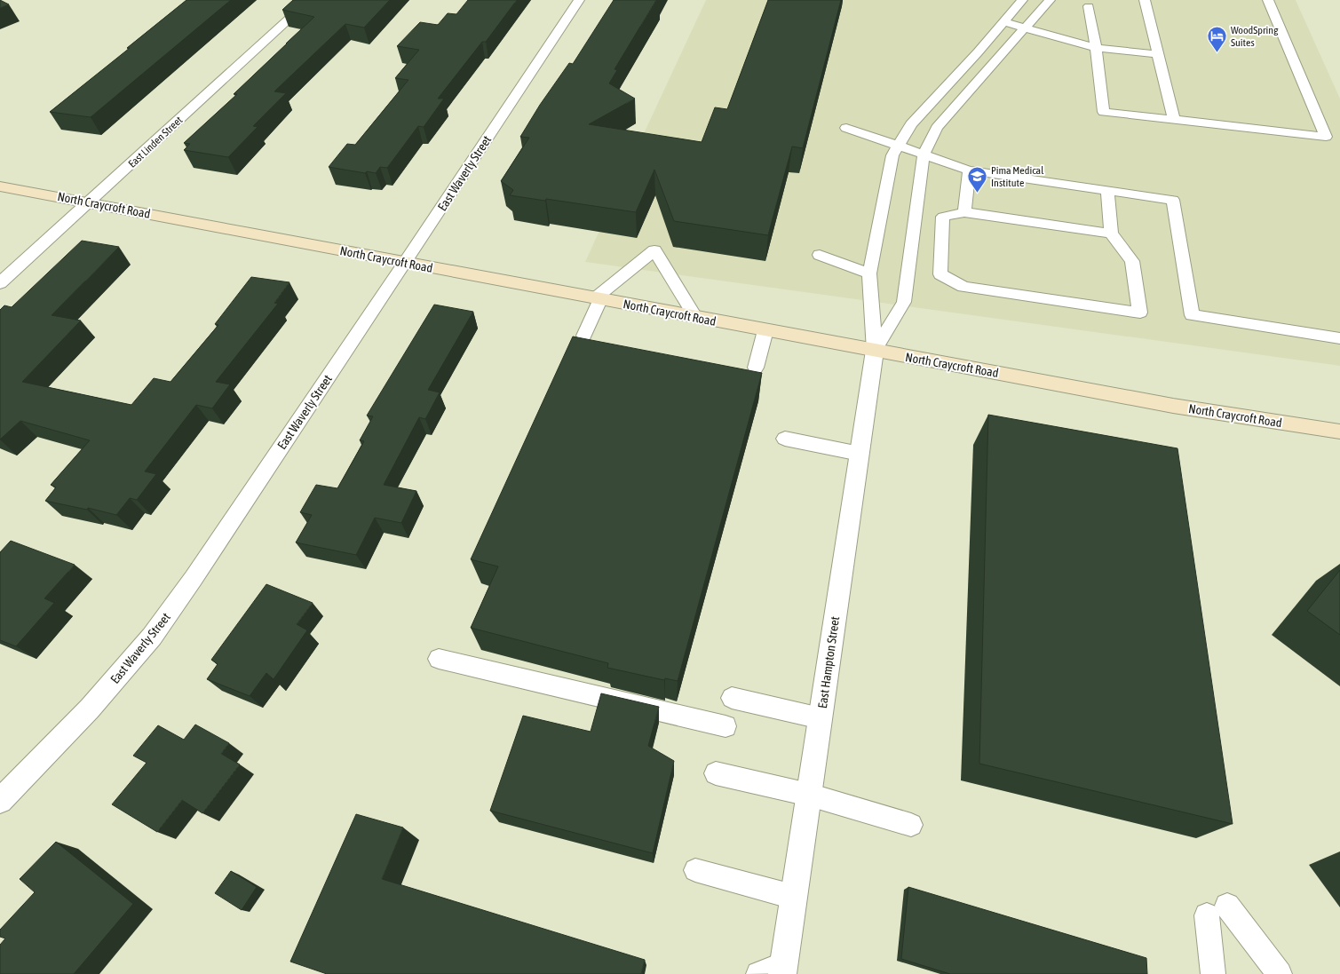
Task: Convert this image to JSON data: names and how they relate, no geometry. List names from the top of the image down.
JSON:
{
  "streets": {
    "main road": ["North Craycroft Road"],
    "street": ["East Linden Street", "East Waverly Street", "East Hampton Street"]
  },
  "crossings": [
    ["East Linden Street", "North Craycroft Road"],
    ["East Waverly Street", "North Craycroft Road"],
    ["North Craycroft Road", "East Hampton Street"]
  ],
  "places": {
    "hotel": ["WoodSpring Suites"],
    "school or university": ["Pima Medical Institute"]
  }
}
